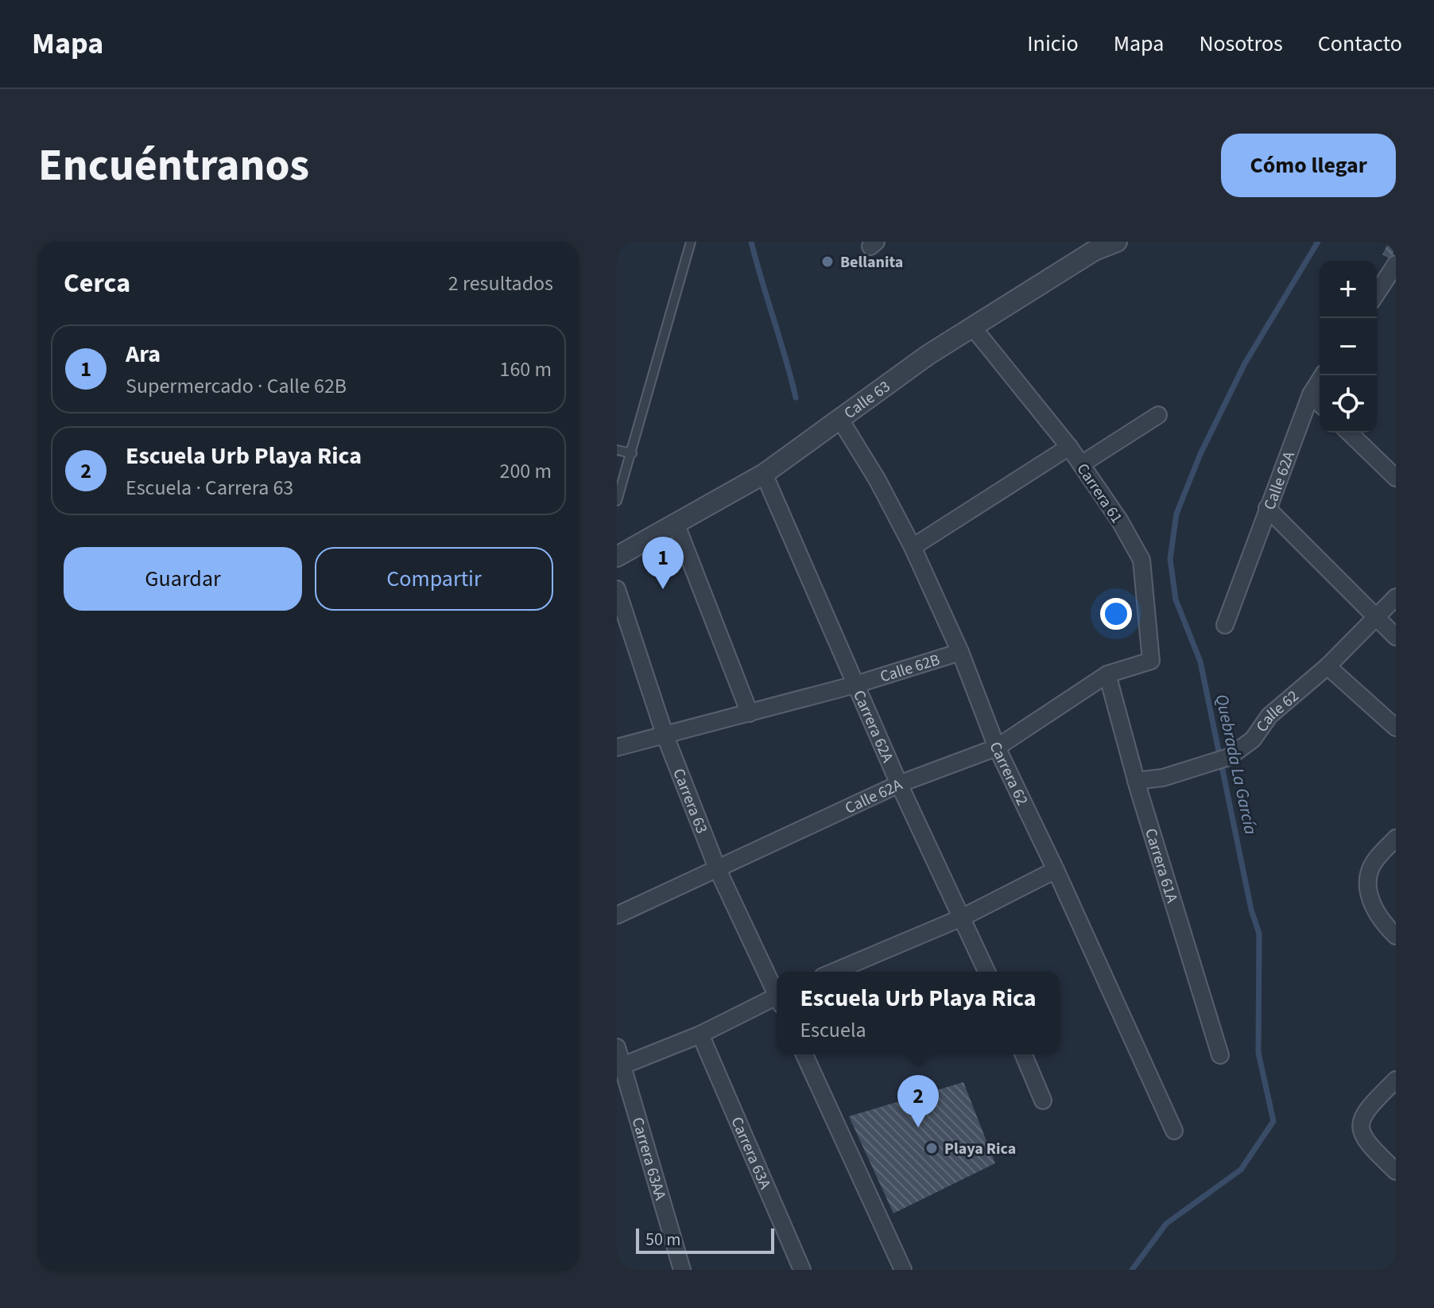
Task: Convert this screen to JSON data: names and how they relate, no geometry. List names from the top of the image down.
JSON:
{
  "streets": {
    "street": [
      "Calle 63",
      "Calle 62A",
      "Carrera 61",
      "Calle 62B",
      "Calle 62",
      "Carrera 62A",
      "Carrera 62",
      "Carrera 63",
      "Carrera 61A",
      "Carrera 63A",
      "Carrera 63AA"
    ]
  },
  "crossings": [
    ["Calle 63", "Carrera 61"],
    ["Calle 63", "Carrera 62A"],
    ["Calle 63", "Carrera 62"],
    ["Calle 62A", "Carrera 61"],
    ["Calle 62A", "Carrera 62A"],
    ["Calle 62A", "Carrera 62"],
    ["Calle 62A", "Carrera 63"],
    ["Calle 62A", "Carrera 61A"],
    ["Calle 62B", "Carrera 62A"],
    ["Calle 62B", "Carrera 62"],
    ["Calle 62B", "Carrera 63"],
    ["Calle 62", "Carrera 61A"]
  ],
  "water": ["Quebrada La García"],
  "places": ["Bellanita", "Playa Rica"],
  "scale_bar": "50 m",
  "page": {
    "header": "Mapa",
    "nav": [
      "Inicio",
      "Mapa",
      "Nosotros",
      "Contacto"
    ],
    "buttons": [
      "Cómo llegar",
      ["Guardar", "Compartir"]
    ],
    "title": "Encuéntranos",
    "heading": ["Cerca", "2 resultados"],
    "map_buttons": ["+", "−"],
    "list": [
      {
        "mark": "1",
        "name": "Ara",
        "note": "Supermercado · Calle 62B",
        "value": "160 m"
      },
      {
        "mark": "2",
        "name": "Escuela Urb Playa Rica",
        "note": "Escuela · Carrera 63",
        "value": "200 m"
      }
    ],
    "pins": ["1", "2"],
    "popup": ["Escuela Urb Playa Rica", "Escuela"],
    "scale": "50 m"
  }
}
